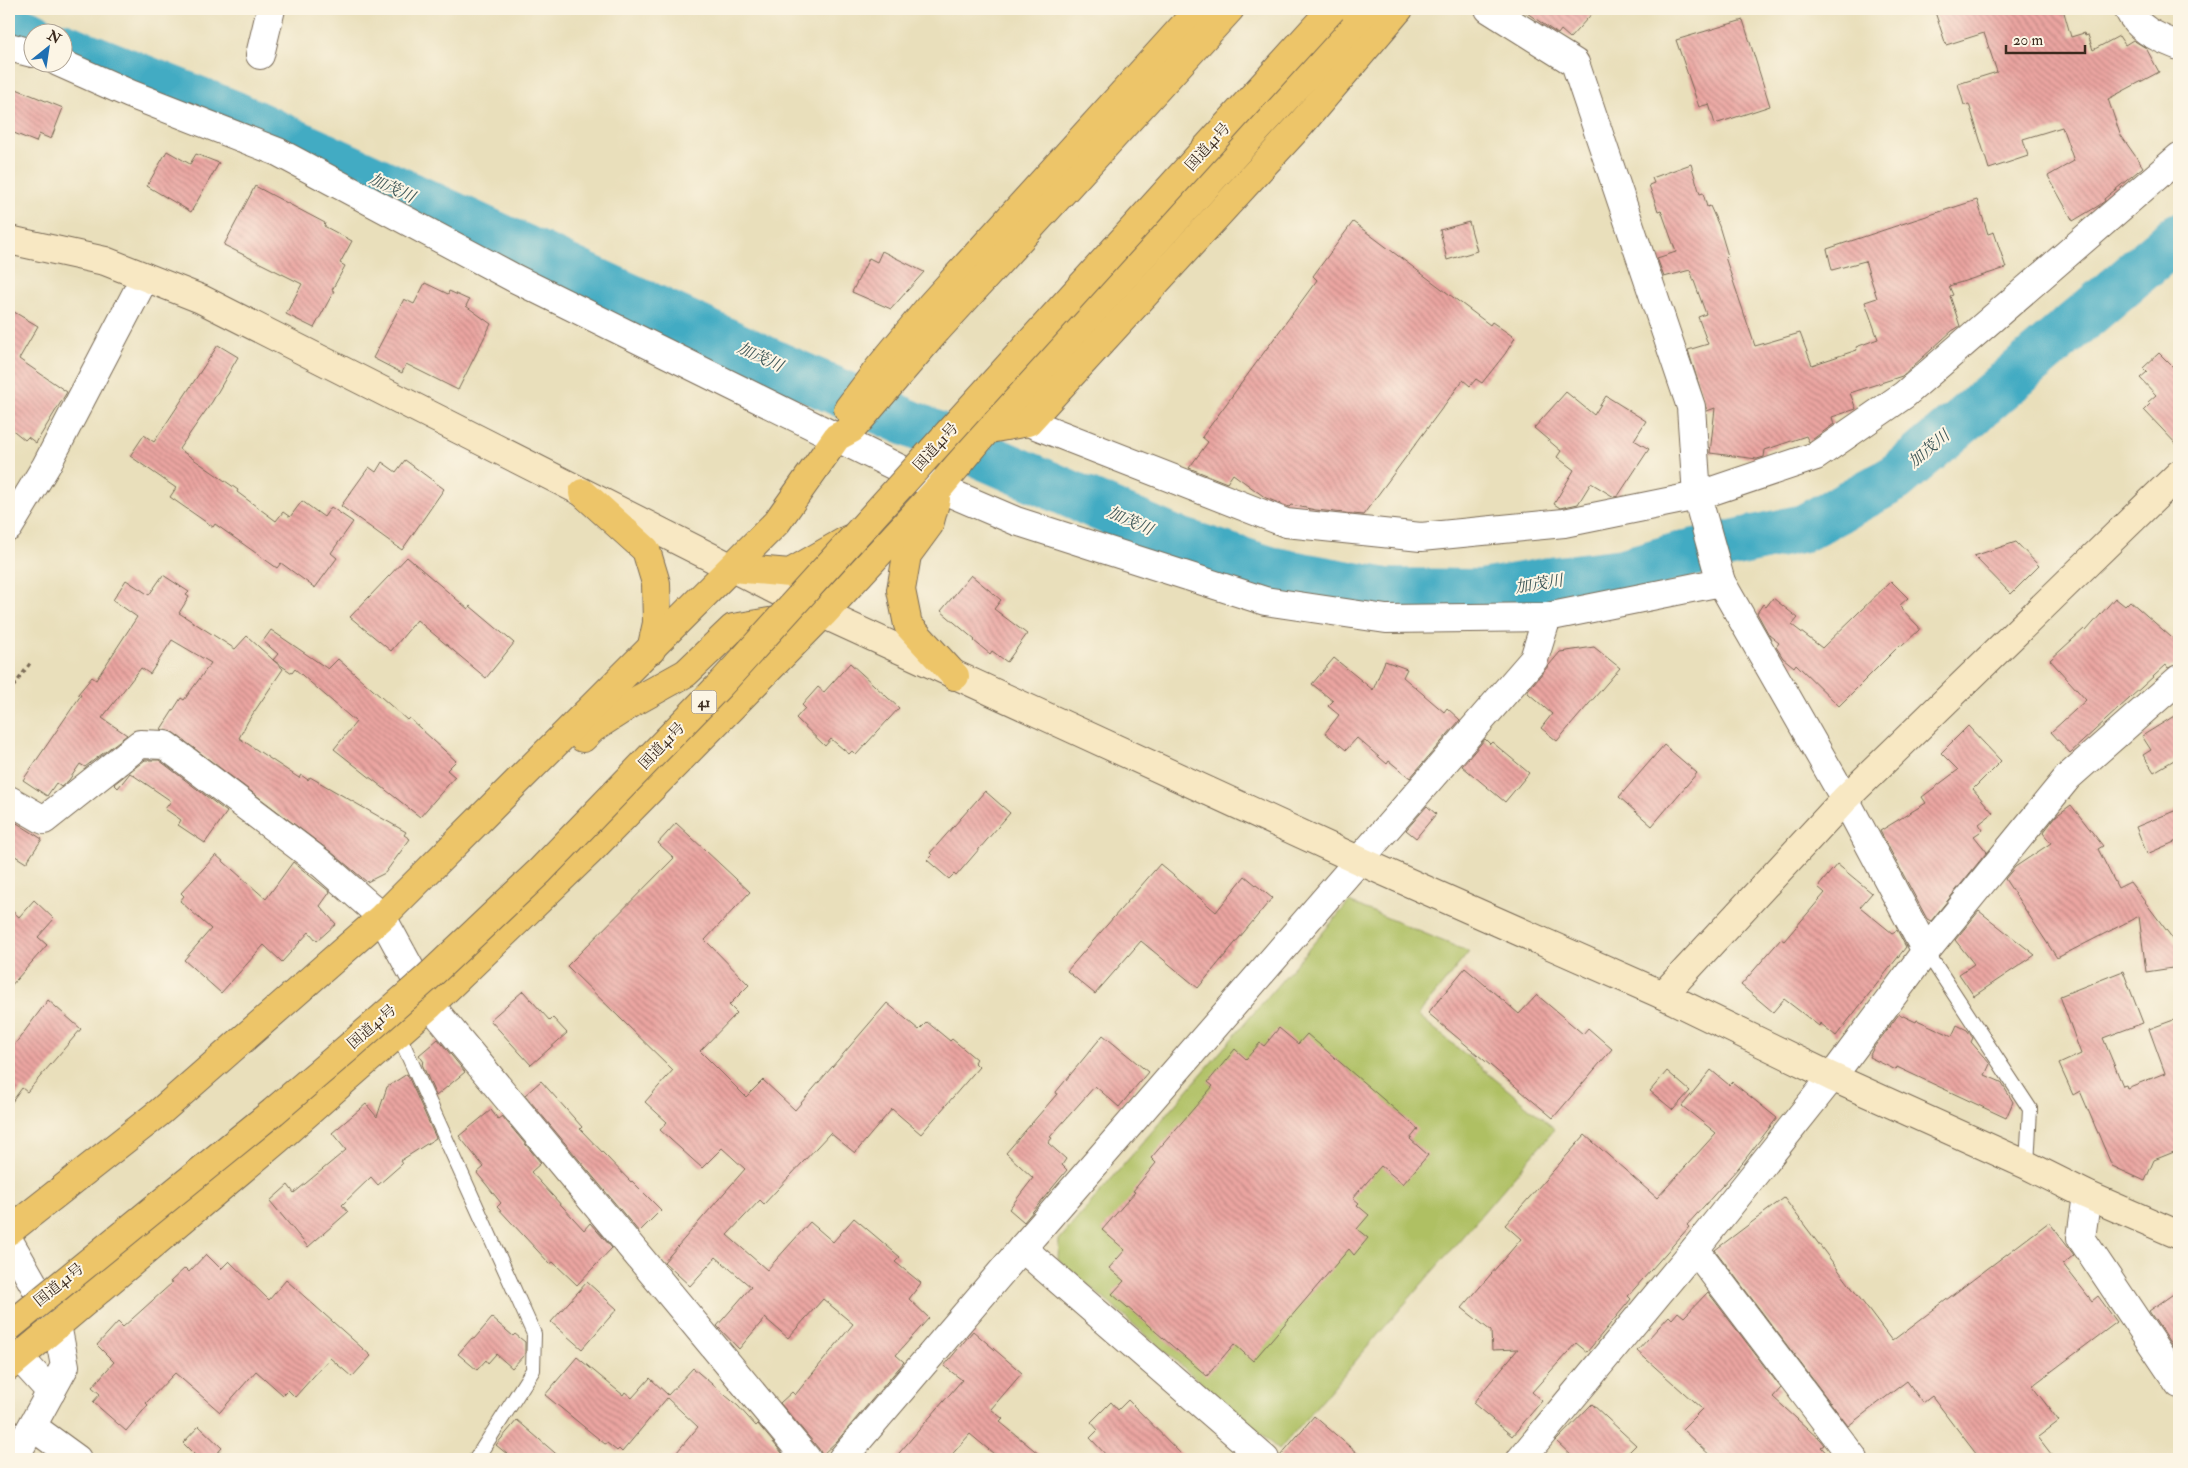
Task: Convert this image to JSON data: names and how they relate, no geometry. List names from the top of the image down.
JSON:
{
  "streets": {
    "highway": ["国道41号", "41"]
  },
  "water": ["加茂川"],
  "scale_bar": "20 m",
  "north": "top right"
}
